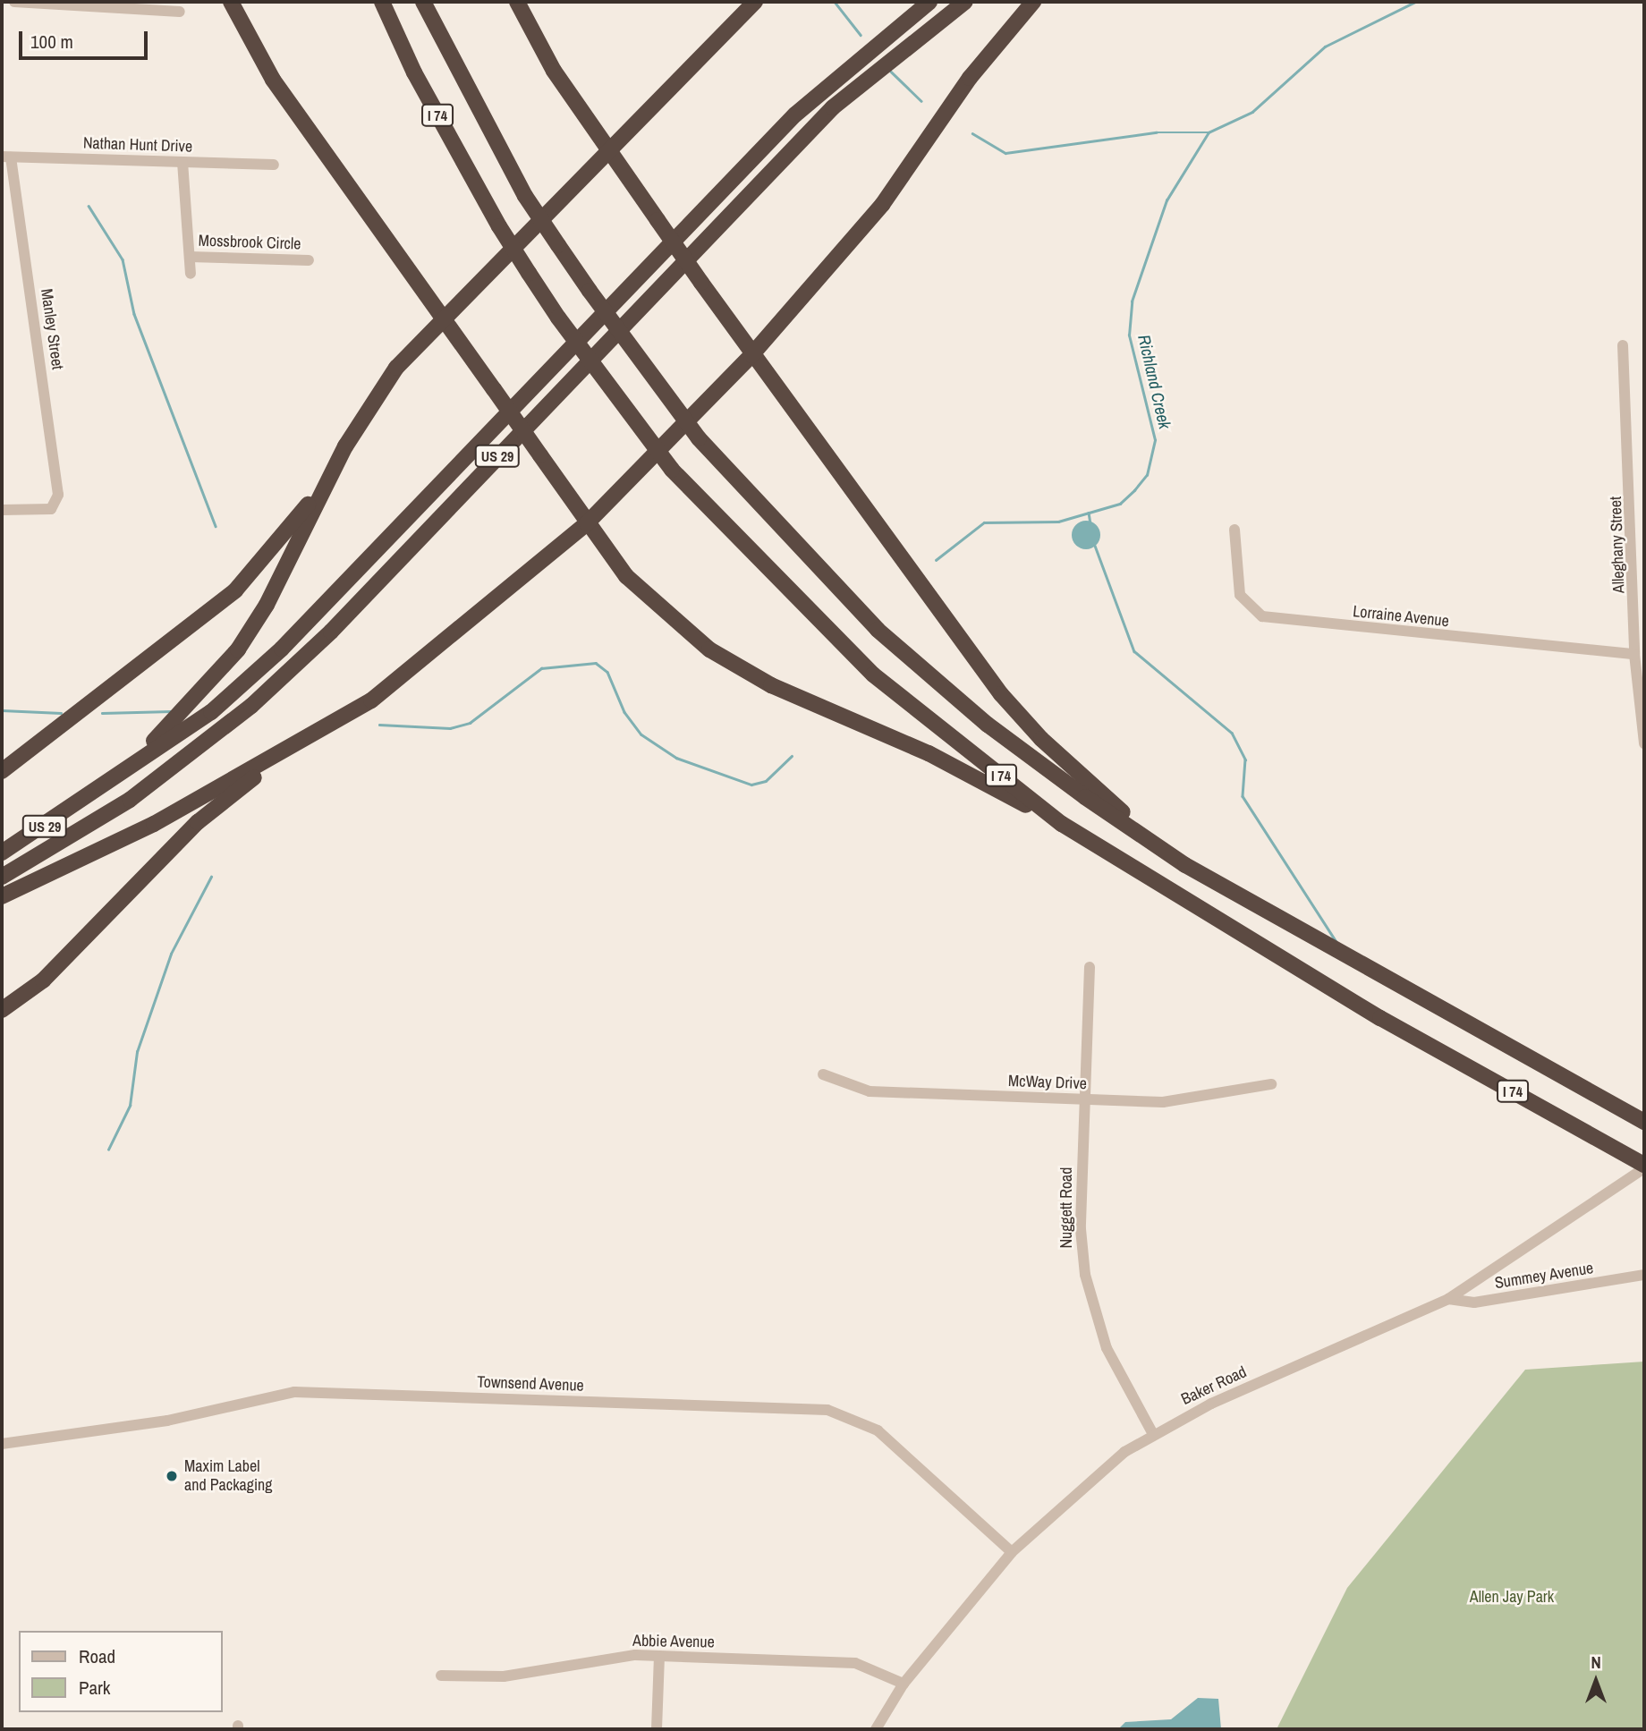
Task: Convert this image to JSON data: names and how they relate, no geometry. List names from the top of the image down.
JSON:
{
  "streets": {
    "highway": ["I 74", "US 29"],
    "street": [
      "Nathan Hunt Drive",
      "Mossbrook Circle",
      "Manley Street",
      "Alleghany Street",
      "Lorraine Avenue",
      "McWay Drive",
      "Nuggett Road",
      "Summey Avenue",
      "Townsend Avenue",
      "Baker Road",
      "Abbie Avenue"
    ]
  },
  "crossings": [
    ["I 74", "Baker Road"],
    ["Nathan Hunt Drive", "Manley Street"],
    ["Alleghany Street", "Lorraine Avenue"],
    ["McWay Drive", "Nuggett Road"],
    ["Nuggett Road", "Baker Road"],
    ["Summey Avenue", "Baker Road"],
    ["Townsend Avenue", "Baker Road"],
    ["Baker Road", "Abbie Avenue"]
  ],
  "water": ["Richland Creek"],
  "parks": ["Allen Jay Park"],
  "places": ["Maxim Label and Packaging"],
  "legend": ["Road", "Park"],
  "scale_bar": "100 m",
  "north": "top"
}
